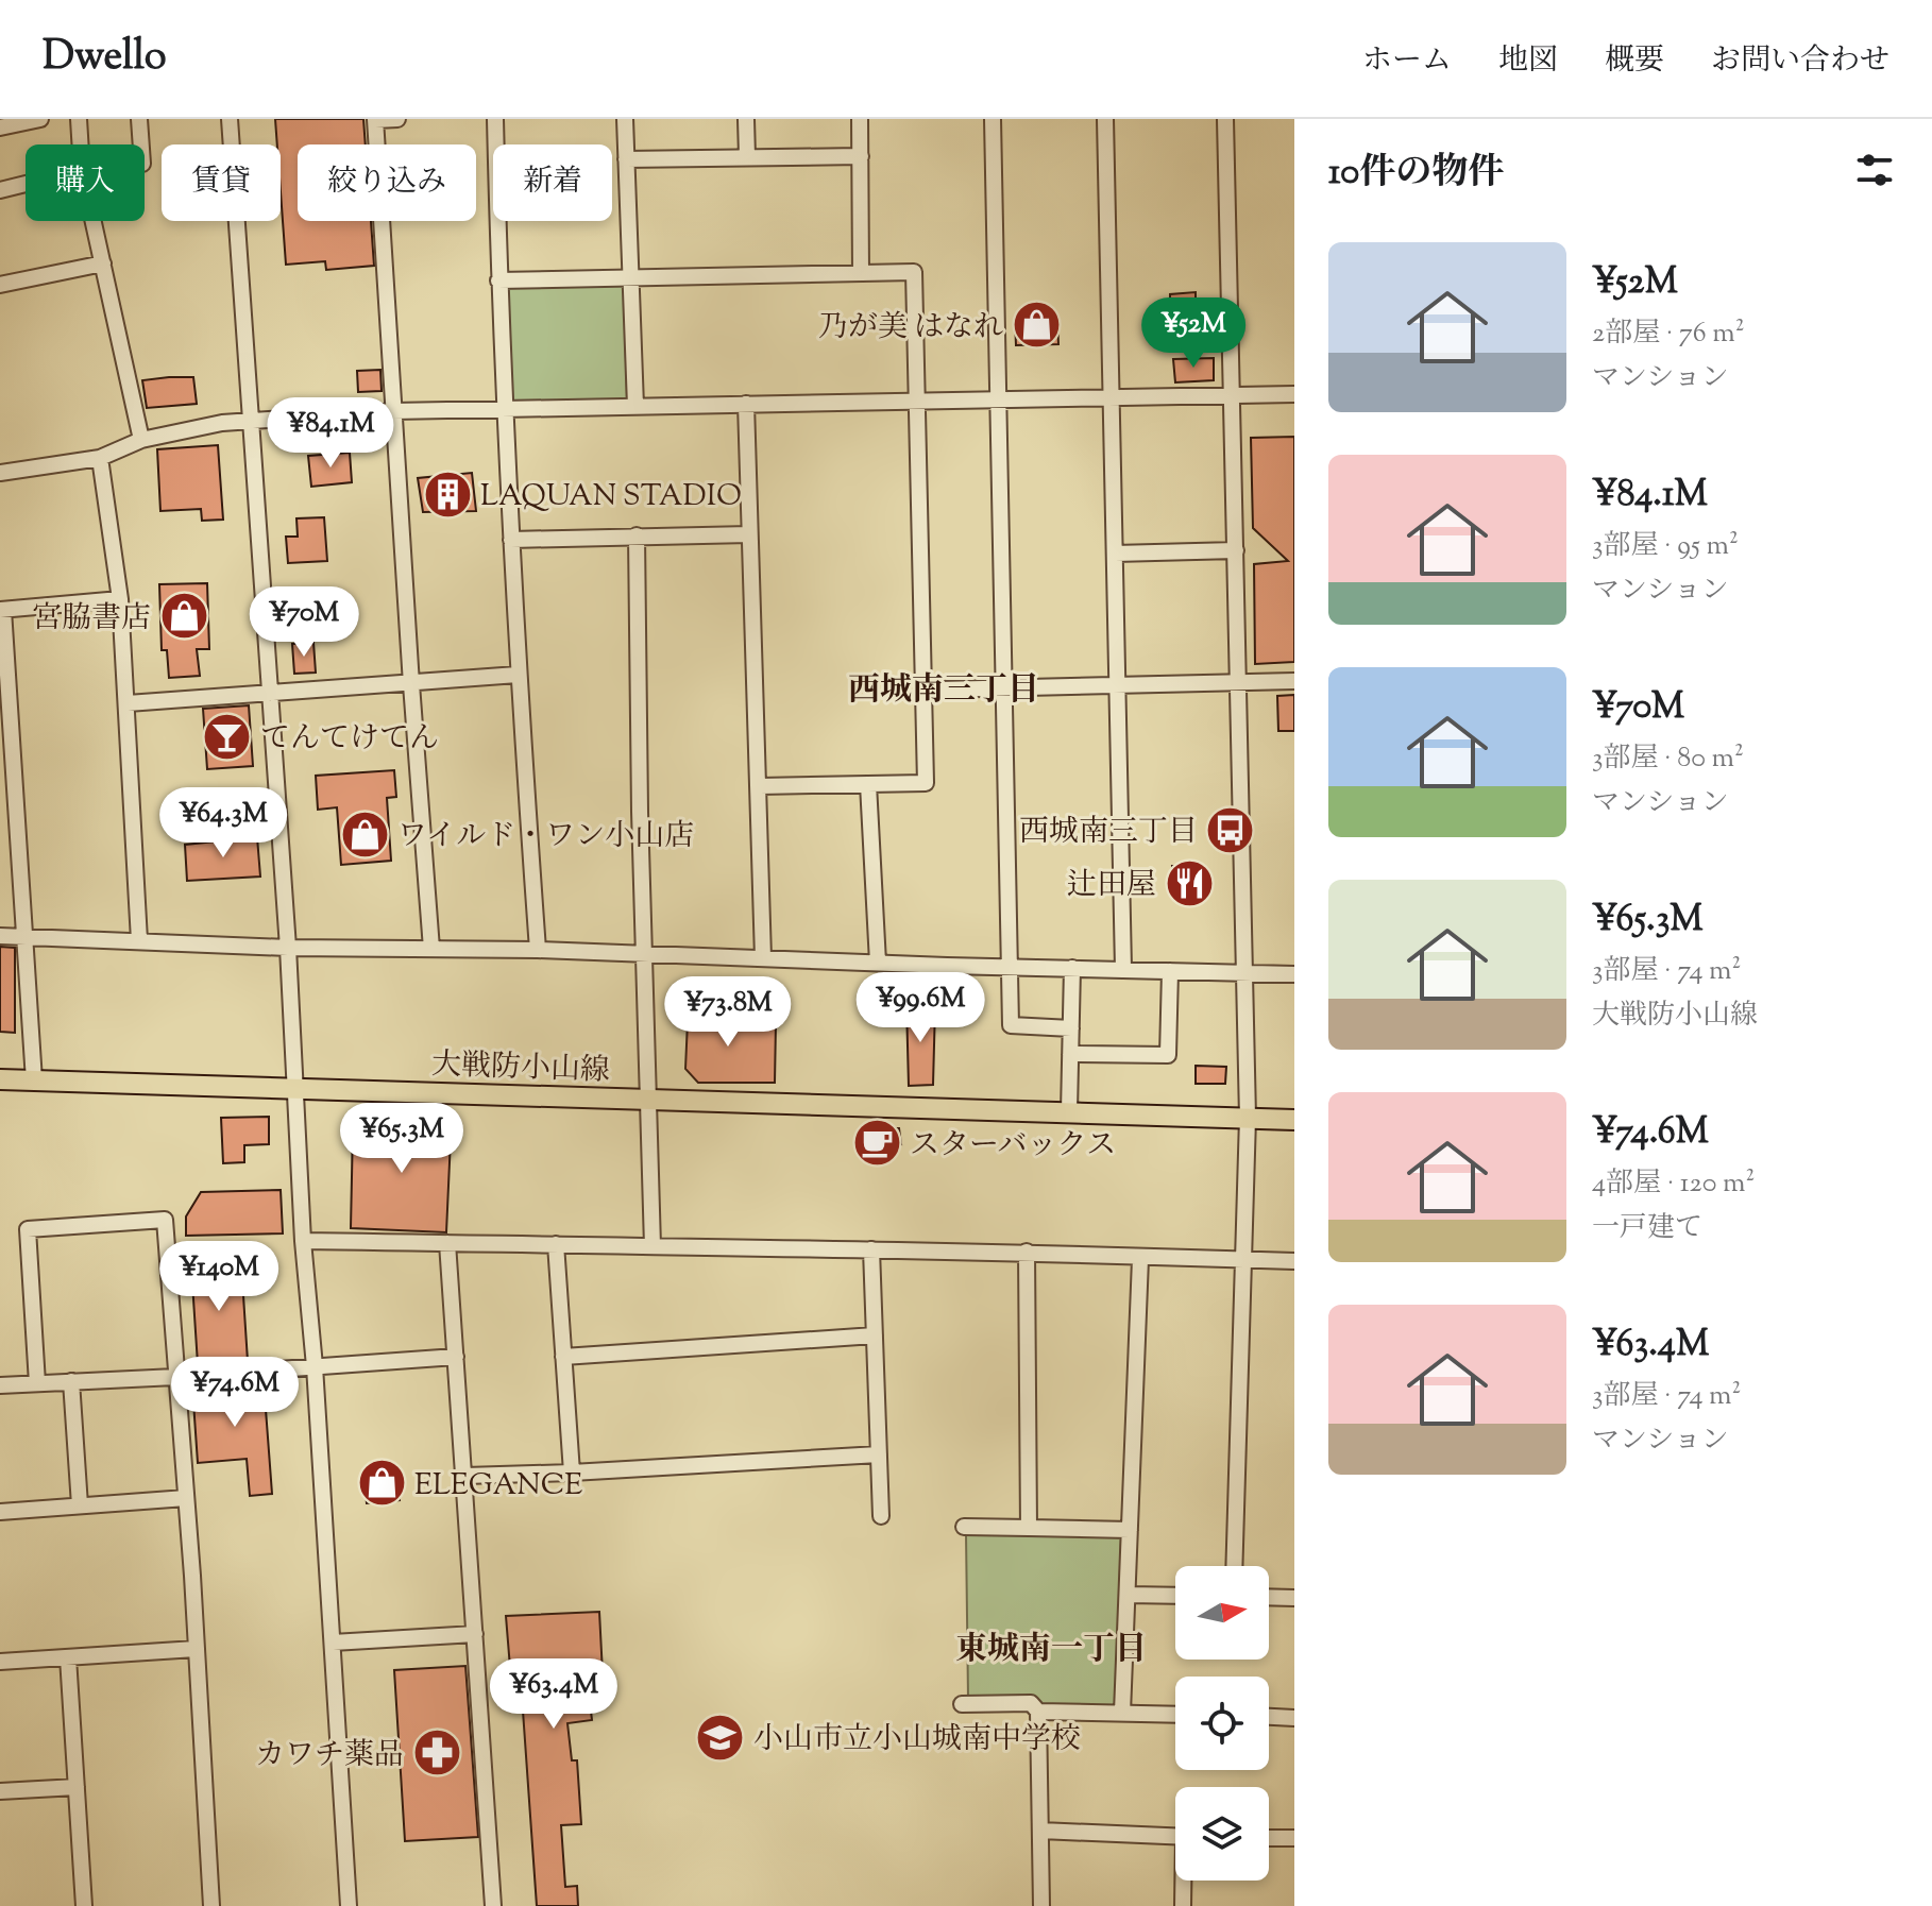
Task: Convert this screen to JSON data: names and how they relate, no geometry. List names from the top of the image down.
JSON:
{
  "streets": {
    "main road": ["大戦防小山線"]
  },
  "districts": ["西城南三丁目", "東城南一丁目"],
  "places": {
    "shop": [
      "乃が美 はなれ",
      "宮脇書店",
      "ワイルド・ワン小山店",
      "ELEGANCE"
    ],
    "building": ["LAQUAN STADIO"],
    "bar": ["てんてけてん"],
    "bus stop": ["西城南三丁目"],
    "restaurant": ["辻田屋"],
    "cafe": ["スターバックス"],
    "school or university": ["小山市立小山城南中学校"],
    "pharmacy": ["カワチ薬品"]
  },
  "north": "right",
  "page": {
    "header": "Dwello",
    "nav": [
      "ホーム",
      "地図",
      "概要",
      "お問い合わせ"
    ],
    "heading": "10件の物件",
    "chip": [
      "購入",
      "賃貸",
      "絞り込み",
      "新着"
    ],
    "list": [
      {
        "name": "¥52M",
        "note": "2部屋 · 76 m² · マンション"
      },
      {
        "name": "¥84.1M",
        "note": "3部屋 · 95 m² · マンション"
      },
      {
        "name": "¥70M",
        "note": "3部屋 · 80 m² · マンション"
      },
      {
        "name": "¥65.3M",
        "note": "3部屋 · 74 m² · 大戦防小山線"
      },
      {
        "name": "¥74.6M",
        "note": "4部屋 · 120 m² · 一戸建て"
      },
      {
        "name": "¥63.4M",
        "note": "3部屋 · 74 m² · マンション"
      }
    ],
    "price": [
      "¥52M",
      "¥84.1M",
      "¥70M",
      "¥64.3M",
      "¥99.6M",
      "¥73.8M",
      "¥65.3M",
      "¥140M",
      "¥74.6M",
      "¥63.4M"
    ]
  }
}
